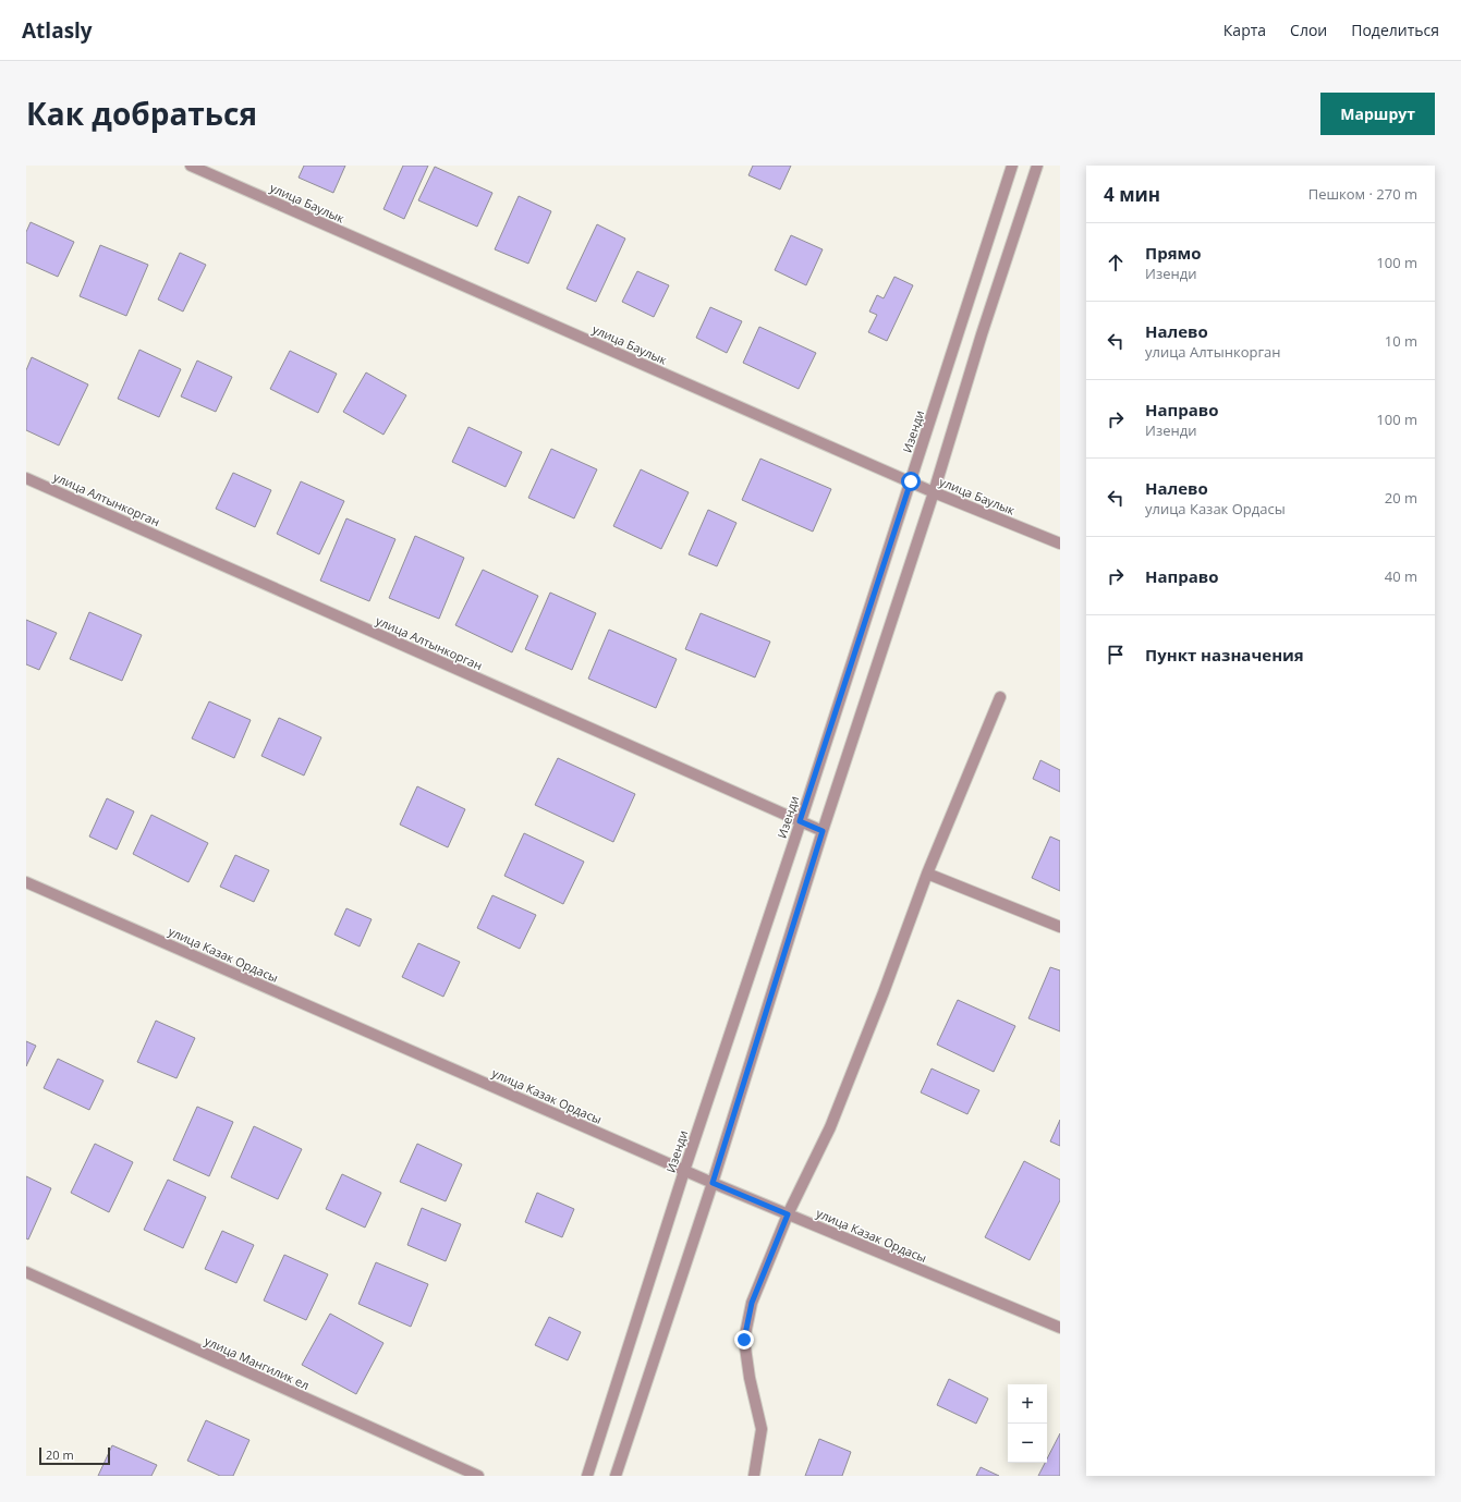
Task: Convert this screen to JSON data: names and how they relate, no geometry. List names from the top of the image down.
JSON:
{
  "streets": {
    "street": [
      "улица Баулык",
      "Изенди",
      "улица Алтынкорган",
      "улица Казак Ордасы",
      "улица Мангилик ел"
    ]
  },
  "crossings": [
    ["улица Баулык", "Изенди"],
    ["Изенди", "улица Алтынкорган"],
    ["Изенди", "улица Казак Ордасы"]
  ],
  "scale_bar": "20 m",
  "page": {
    "header": "Atlasly",
    "nav": ["Карта", "Слои", "Поделиться"],
    "title": "Как добраться",
    "buttons": "Маршрут",
    "heading": ["4 мин", "Пешком · 270 m"],
    "list": [
      ["Прямо", "Изенди", "100 m"],
      ["Налево", "улица Алтынкорган", "10 m"],
      ["Направо", "Изенди", "100 m"],
      ["Налево", "улица Казак Ордасы", "20 m"],
      ["Направо", "40 m"],
      "Пункт назначения"
    ],
    "map_buttons": ["+", "−"],
    "scale": "20 m"
  }
}
